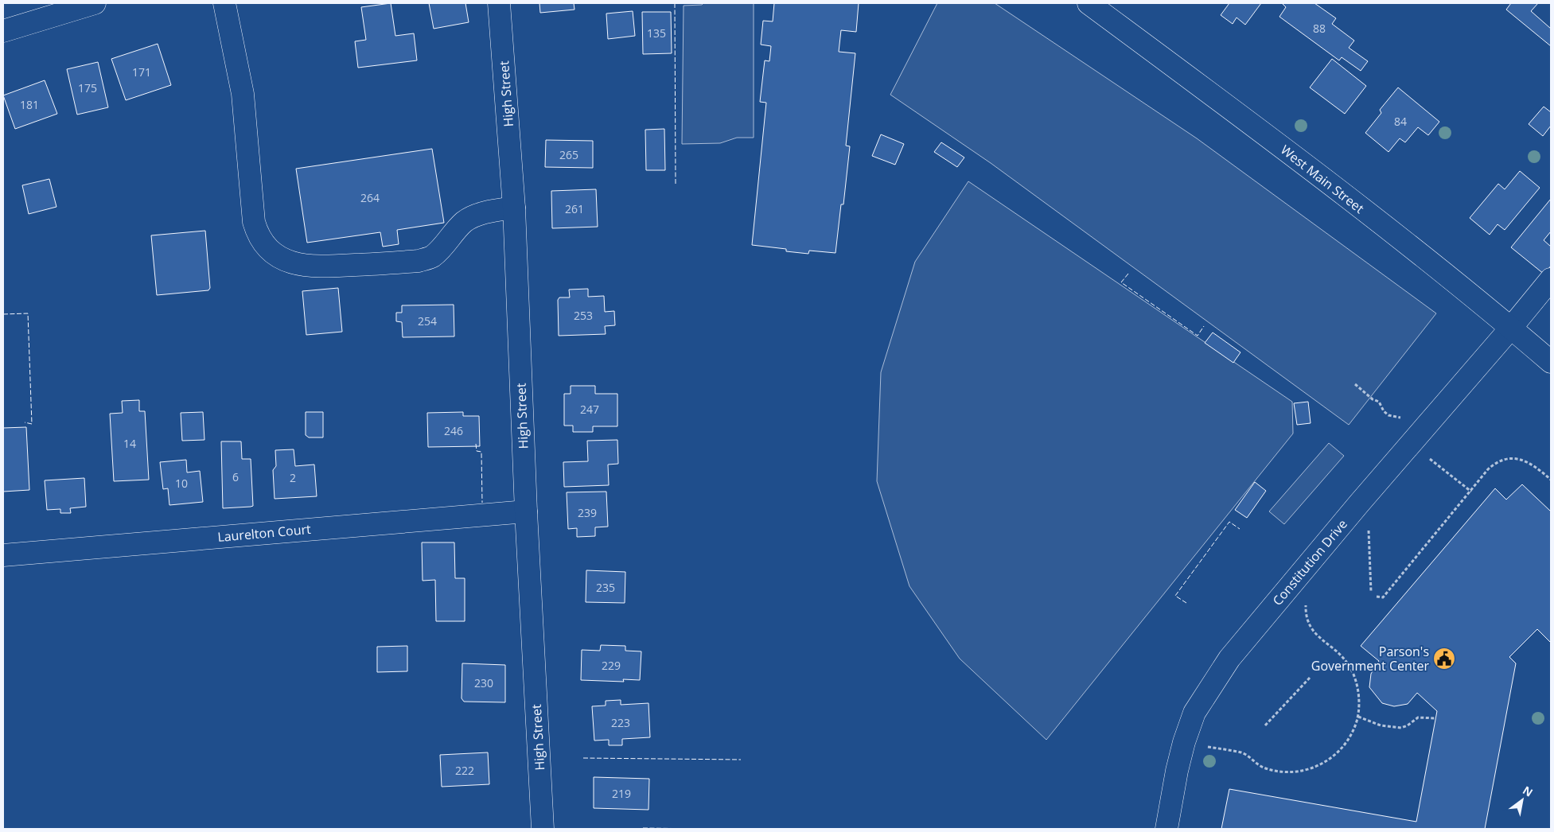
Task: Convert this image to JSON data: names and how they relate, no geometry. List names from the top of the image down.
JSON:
{
  "streets": {
    "main road": [
      "High Street",
      "West Main Street",
      "Laurelton Court",
      "Constitution Drive"
    ]
  },
  "crossings": [
    ["High Street", "Laurelton Court"],
    ["West Main Street", "Constitution Drive"]
  ],
  "places": {
    "public building": ["Parson's Government Center"]
  },
  "house_numbers": [
    "88",
    "135",
    "171",
    "175",
    "181",
    "84",
    "265",
    "264",
    "261",
    "253",
    "254",
    "247",
    "246",
    "14",
    "6",
    "2",
    "10",
    "239",
    "235",
    "229",
    "230",
    "223",
    "222",
    "219"
  ],
  "north": "top right"
}
